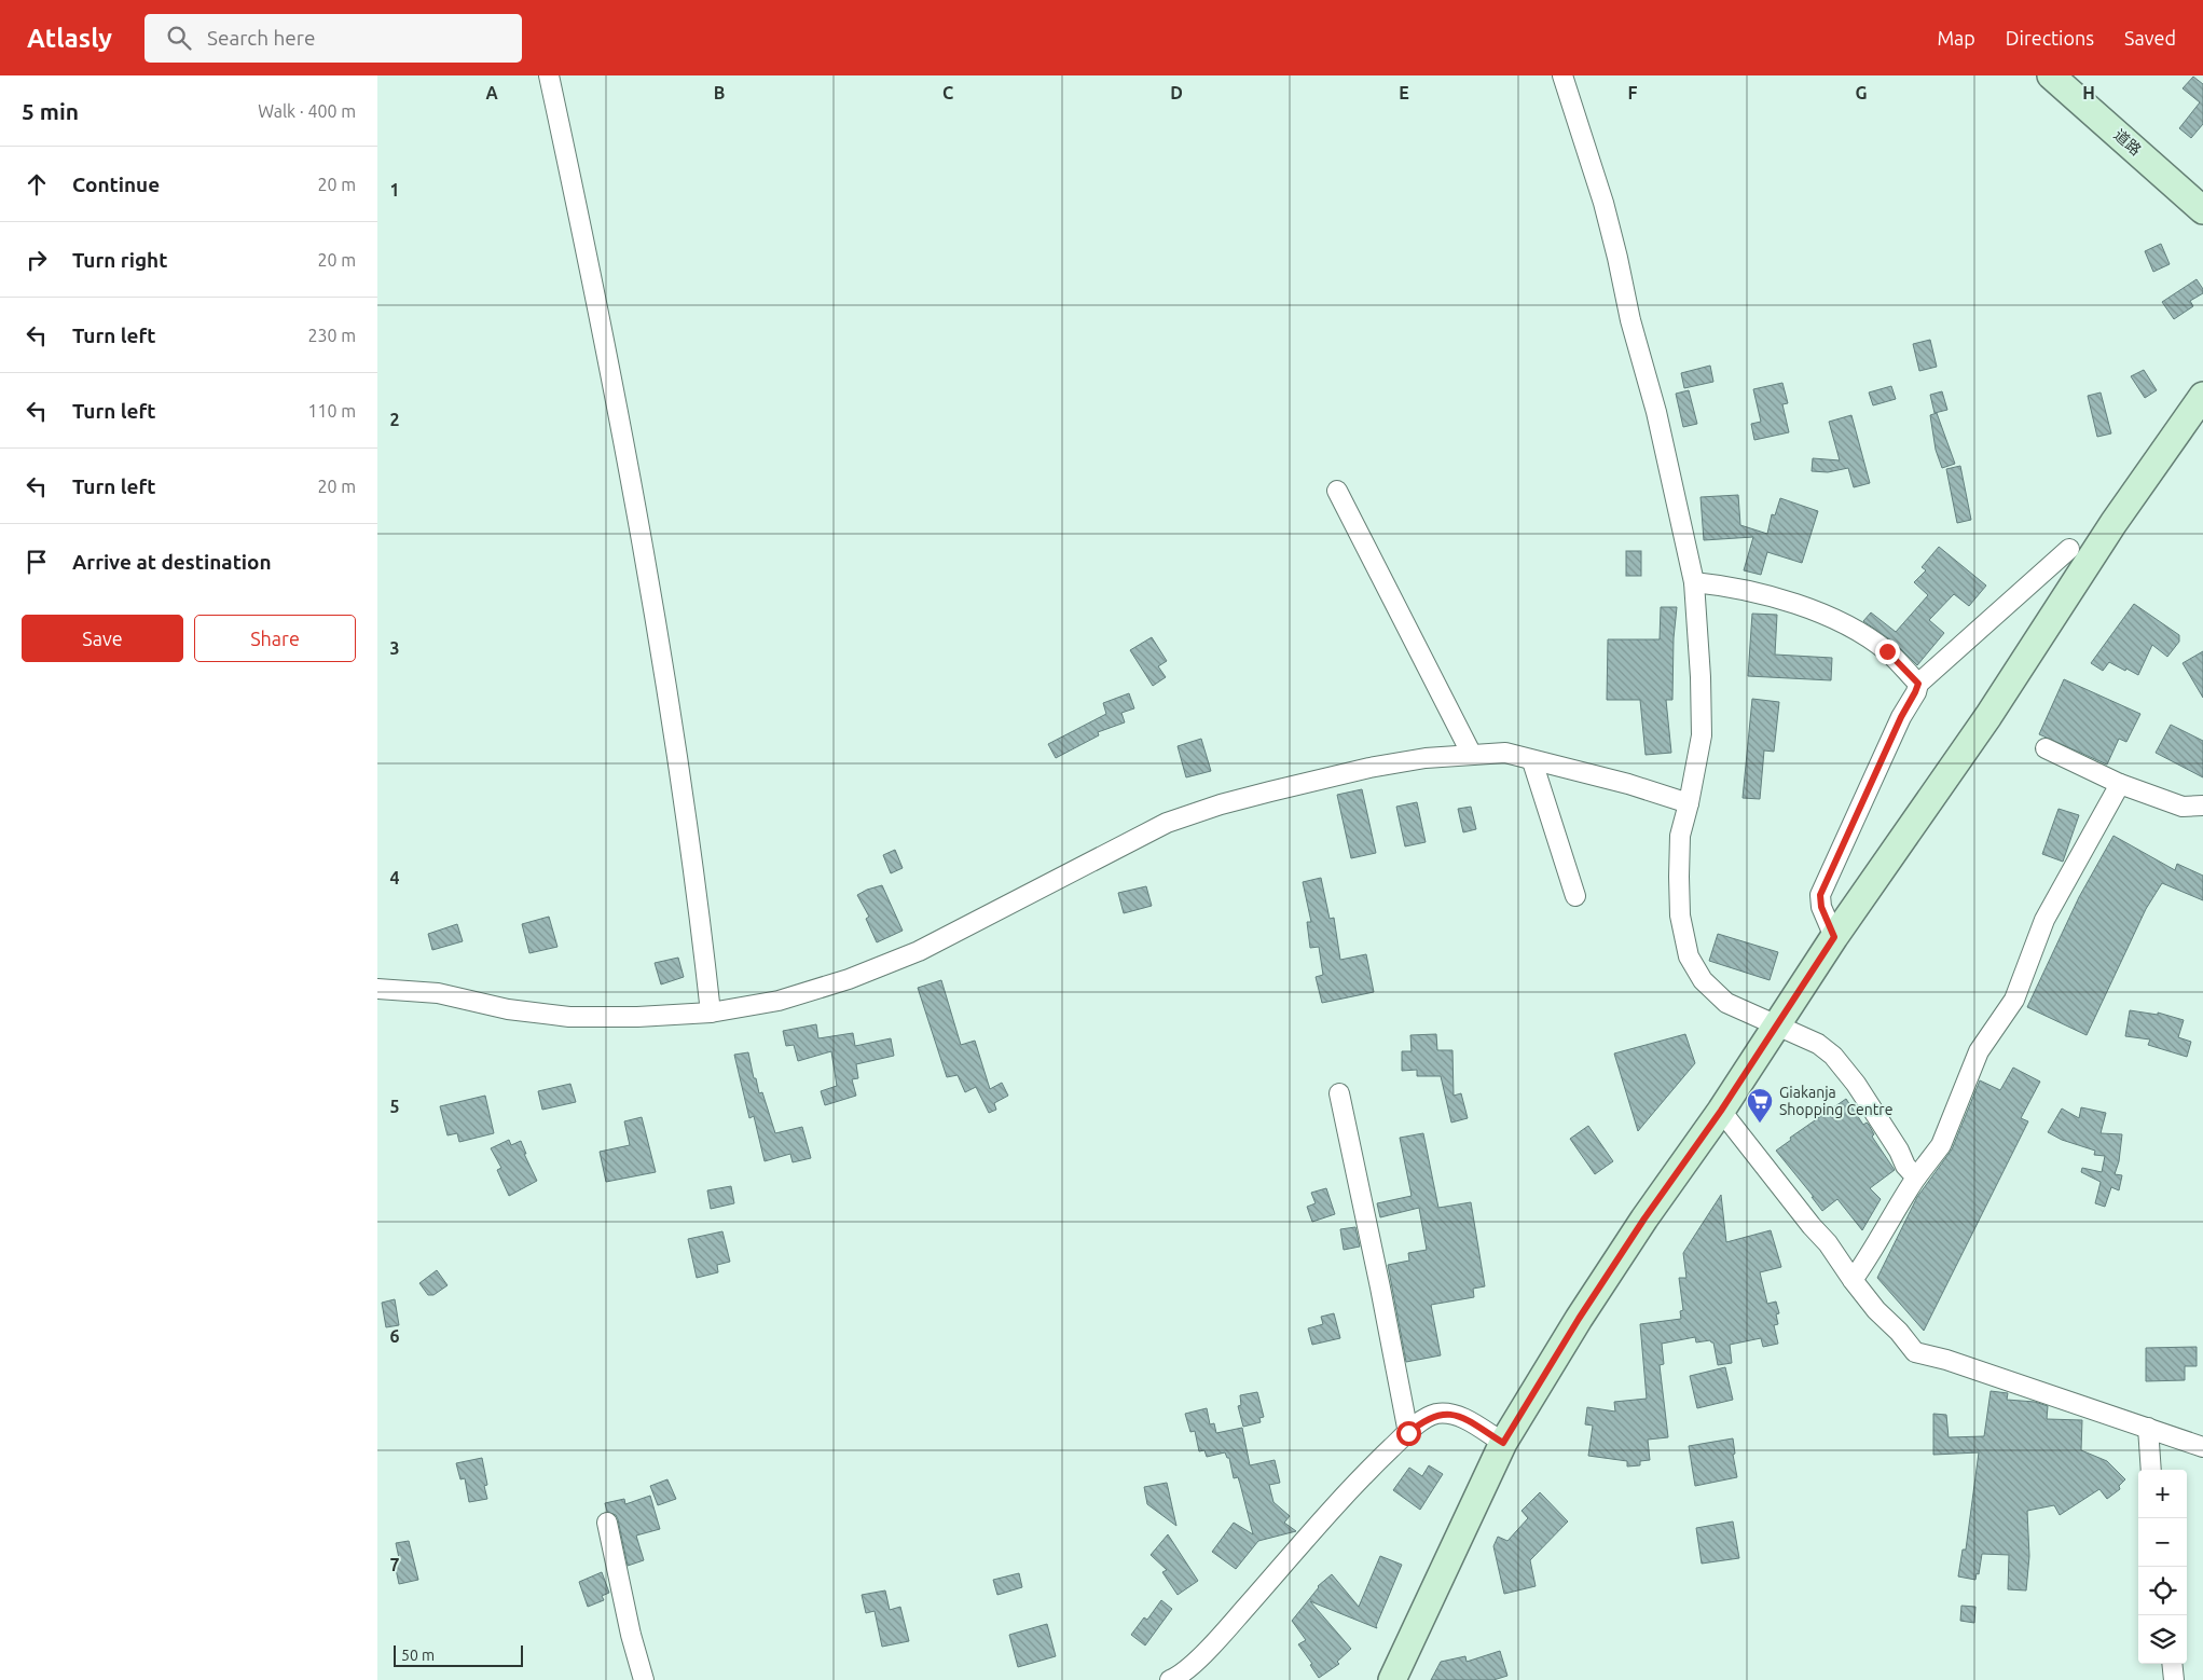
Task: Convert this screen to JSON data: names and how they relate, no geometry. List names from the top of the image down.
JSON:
{
  "streets": {
    "main road": ["道路"]
  },
  "places": {
    "supermarket": ["Giakanja Shopping Centre"]
  },
  "scale_bar": "50 m",
  "page": {
    "header": "Atlasly",
    "search": "Search here",
    "nav": ["Map", "Directions", "Saved"],
    "heading": ["5 min", "Walk · 400 m"],
    "list": [
      ["Continue", "20 m"],
      ["Turn right", "20 m"],
      ["Turn left", "230 m"],
      ["Turn left", "110 m"],
      ["Turn left", "20 m"],
      "Arrive at destination"
    ],
    "buttons": ["Save", "Share"],
    "map_buttons": ["+", "−"],
    "scale": "50 m"
  },
  "grid": {
    "columns": [
      "A",
      "B",
      "C",
      "D",
      "E",
      "F",
      "G",
      "H"
    ],
    "rows": [
      "1",
      "2",
      "3",
      "4",
      "5",
      "6",
      "7"
    ]
  }
}
